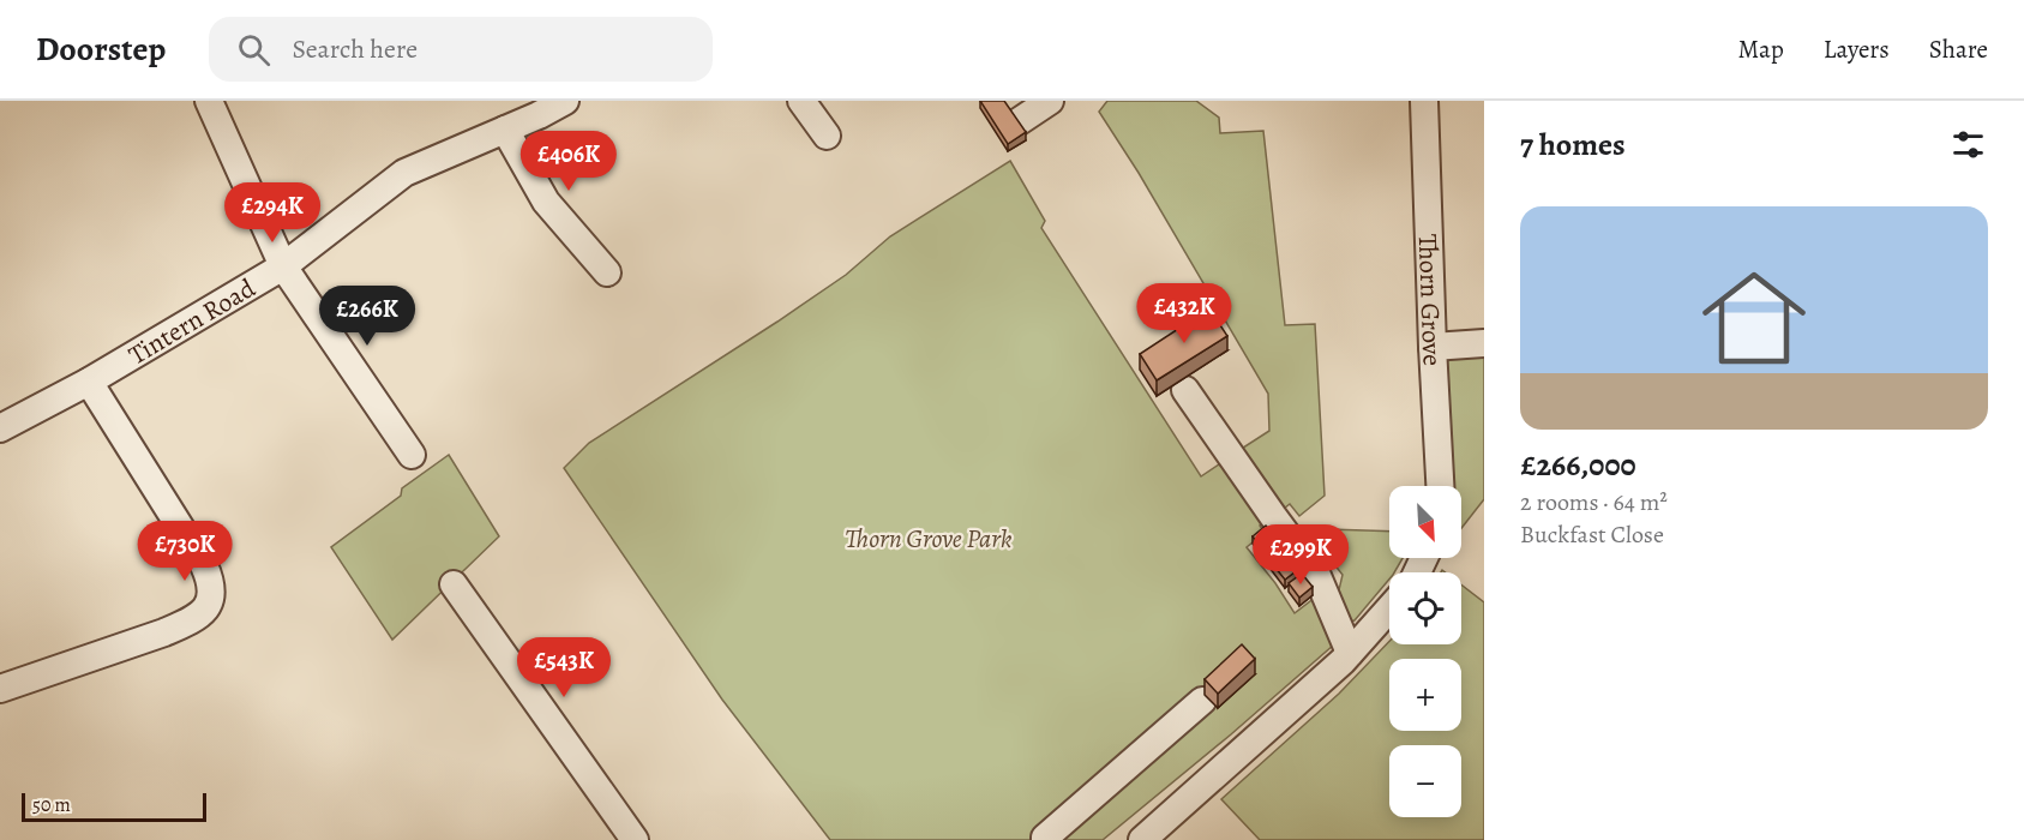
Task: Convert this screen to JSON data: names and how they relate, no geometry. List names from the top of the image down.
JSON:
{
  "streets": {
    "street": ["Thorn Grove", "Tintern Road"]
  },
  "parks": ["Thorn Grove Park"],
  "scale_bar": "50 m",
  "north": "bottom right",
  "page": {
    "header": "Doorstep",
    "search": "Search here",
    "nav": ["Map", "Layers", "Share"],
    "heading": "7 homes",
    "price": [
      "£406K",
      "£294K",
      "£432K",
      "£266K",
      "£730K",
      "£299K",
      "£543K"
    ],
    "list": [
      {
        "name": "£266,000",
        "note": "2 rooms · 64 m² · Buckfast Close"
      }
    ],
    "map_buttons": ["+", "−"],
    "scale": "50 m"
  }
}
